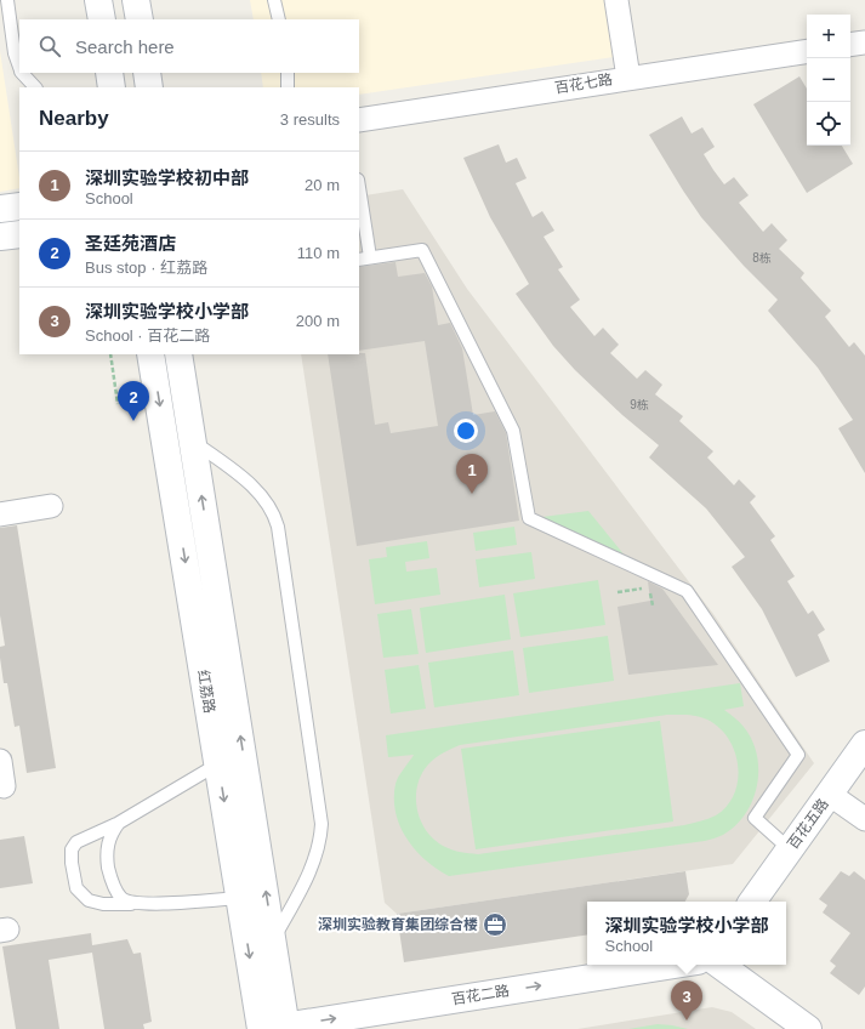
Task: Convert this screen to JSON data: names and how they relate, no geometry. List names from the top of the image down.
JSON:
{
  "streets": {
    "main road": ["红荔路", "百花五路", "百花二路"],
    "street": ["百花七路"]
  },
  "crossings": [
    ["红荔路", "百花二路"]
  ],
  "one_way": ["百花二路"],
  "places": {
    "office": ["深圳实验教育集团综合楼"]
  },
  "house_numbers": ["8栋", "9栋"],
  "page": {
    "map_buttons": ["+", "−"],
    "search": "Search here",
    "heading": ["Nearby", "3 results"],
    "list": [
      {
        "mark": "1",
        "name": "深圳实验学校初中部",
        "note": "School",
        "value": "20 m"
      },
      {
        "mark": "2",
        "name": "圣廷苑酒店",
        "note": "Bus stop · 红荔路",
        "value": "110 m"
      },
      {
        "mark": "3",
        "name": "深圳实验学校小学部",
        "note": "School · 百花二路",
        "value": "200 m"
      }
    ],
    "pins": ["2", "1", "3"],
    "popup": ["深圳实验学校小学部", "School"]
  }
}
